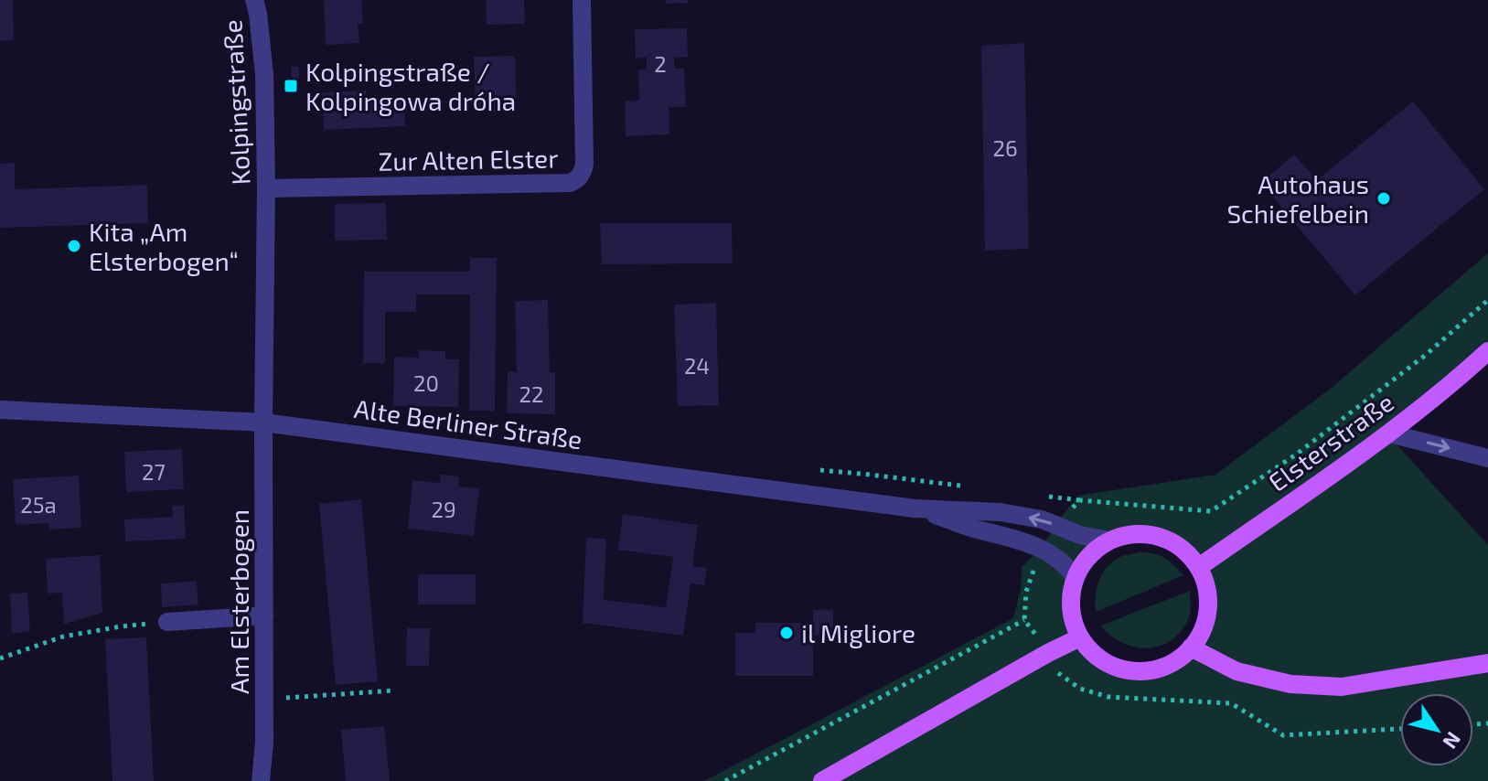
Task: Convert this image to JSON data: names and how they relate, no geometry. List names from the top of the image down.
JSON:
{
  "streets": {
    "main road": ["Elsterstraße"],
    "street": [
      "Kolpingstraße",
      "Zur Alten Elster",
      "Alte Berliner Straße",
      "Am Elsterbogen"
    ]
  },
  "crossings": [
    ["Kolpingstraße", "Zur Alten Elster"],
    ["Kolpingstraße", "Alte Berliner Straße"],
    ["Kolpingstraße", "Am Elsterbogen"],
    ["Alte Berliner Straße", "Elsterstraße"],
    ["Alte Berliner Straße", "Am Elsterbogen"]
  ],
  "places": {
    "transit": ["Kolpingstraße / Kolpingowa dróha"],
    "other": ["Autohaus Schiefelbein", "Kita „Am Elsterbogen“", "il Migliore"]
  },
  "house_numbers": [
    "2",
    "26",
    "24",
    "20",
    "22",
    "27",
    "25a",
    "29"
  ],
  "north": "bottom right"
}
